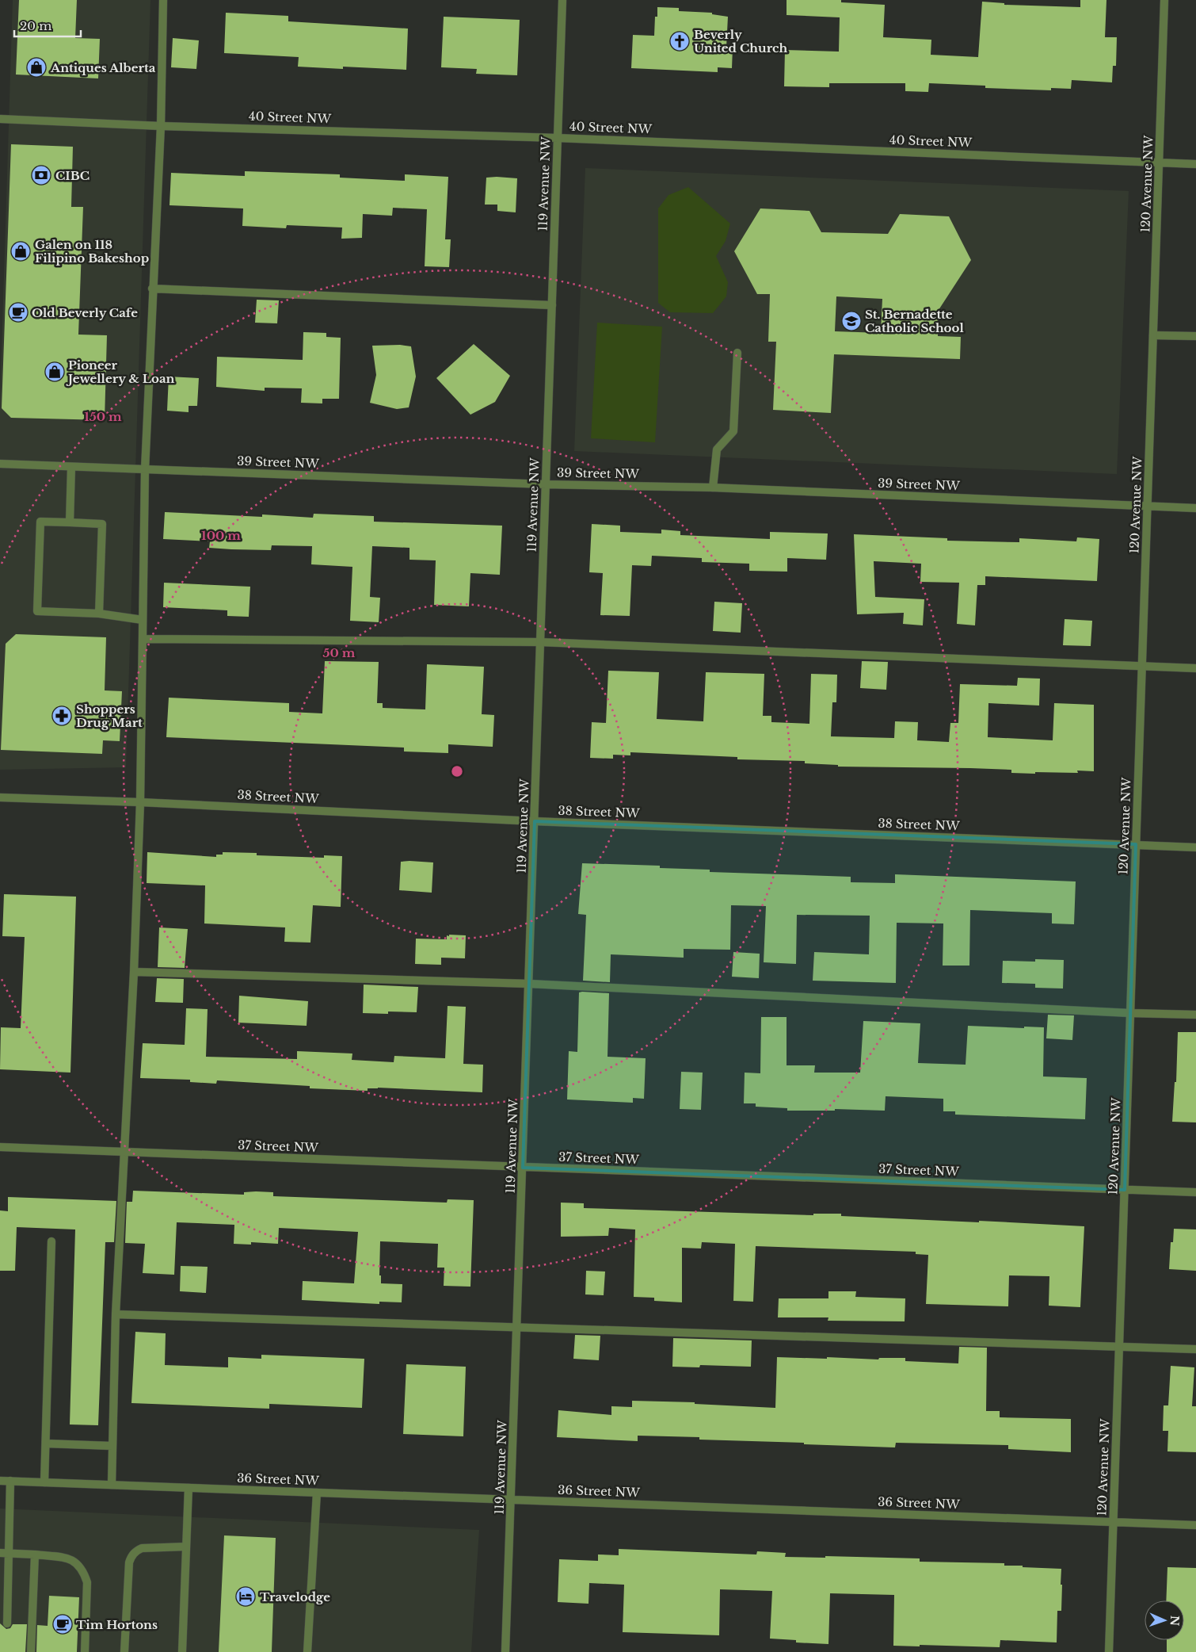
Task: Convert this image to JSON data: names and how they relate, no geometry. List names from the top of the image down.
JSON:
{
  "streets": {
    "street": [
      "40 Street NW",
      "119 Avenue NW",
      "120 Avenue NW",
      "39 Street NW",
      "38 Street NW",
      "37 Street NW",
      "36 Street NW"
    ]
  },
  "crossings": [
    ["40 Street NW", "119 Avenue NW"],
    ["40 Street NW", "120 Avenue NW"],
    ["119 Avenue NW", "39 Street NW"],
    ["119 Avenue NW", "38 Street NW"],
    ["119 Avenue NW", "37 Street NW"],
    ["119 Avenue NW", "36 Street NW"],
    ["120 Avenue NW", "39 Street NW"],
    ["120 Avenue NW", "38 Street NW"],
    ["120 Avenue NW", "37 Street NW"],
    ["120 Avenue NW", "36 Street NW"]
  ],
  "places": {
    "church": ["Beverly United Church"],
    "shop": ["Antiques Alberta", "Galen on 118 Filipino Bakeshop", "Pioneer Jewellery & Loan"],
    "bank": ["CIBC"],
    "cafe": ["Old Beverly Cafe", "Tim Hortons"],
    "school or university": ["St. Bernadette Catholic School"],
    "pharmacy": ["Shoppers Drug Mart"],
    "hotel": ["Travelodge"]
  },
  "scale_bar": "20 m",
  "north": "right",
  "rings": ["150 m", "100 m", "50 m"]
}
